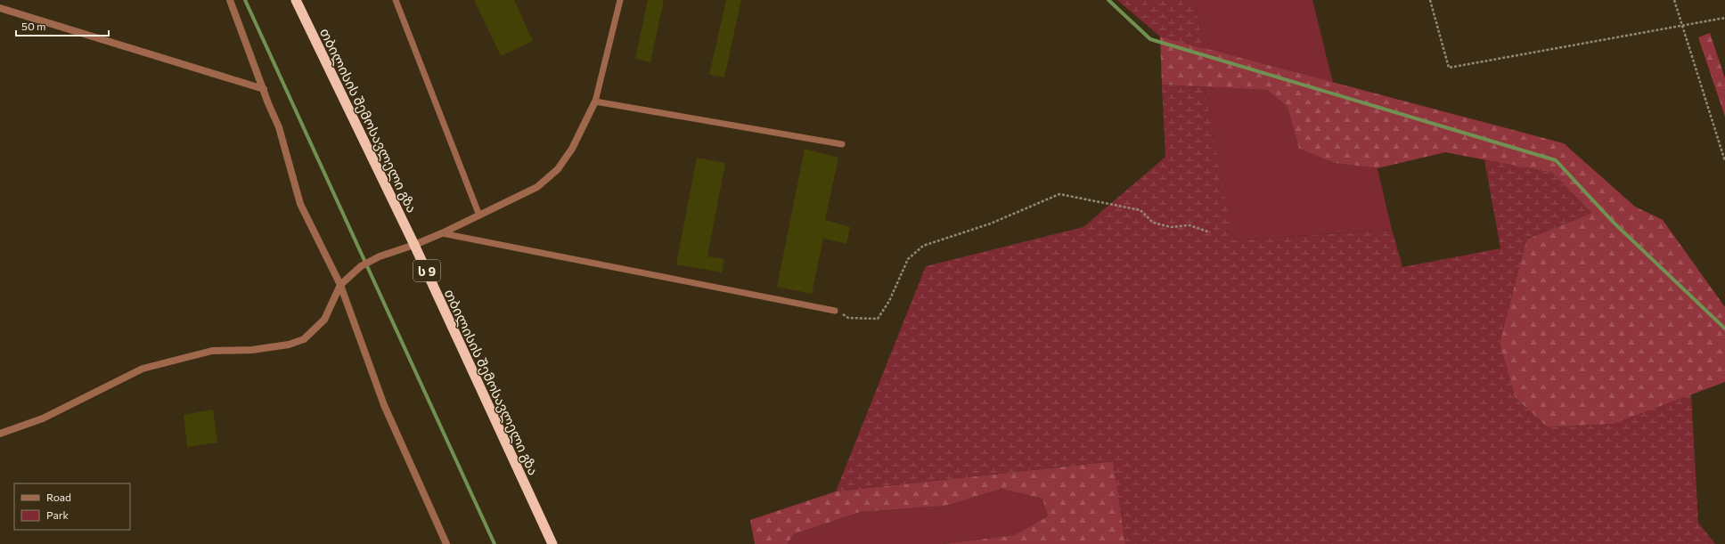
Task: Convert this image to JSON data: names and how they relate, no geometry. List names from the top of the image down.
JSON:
{
  "streets": {
    "highway": ["თბილისის შემოსავლელი გზა", "ს 9"]
  },
  "legend": ["Road", "Park"],
  "scale_bar": "50 m"
}
